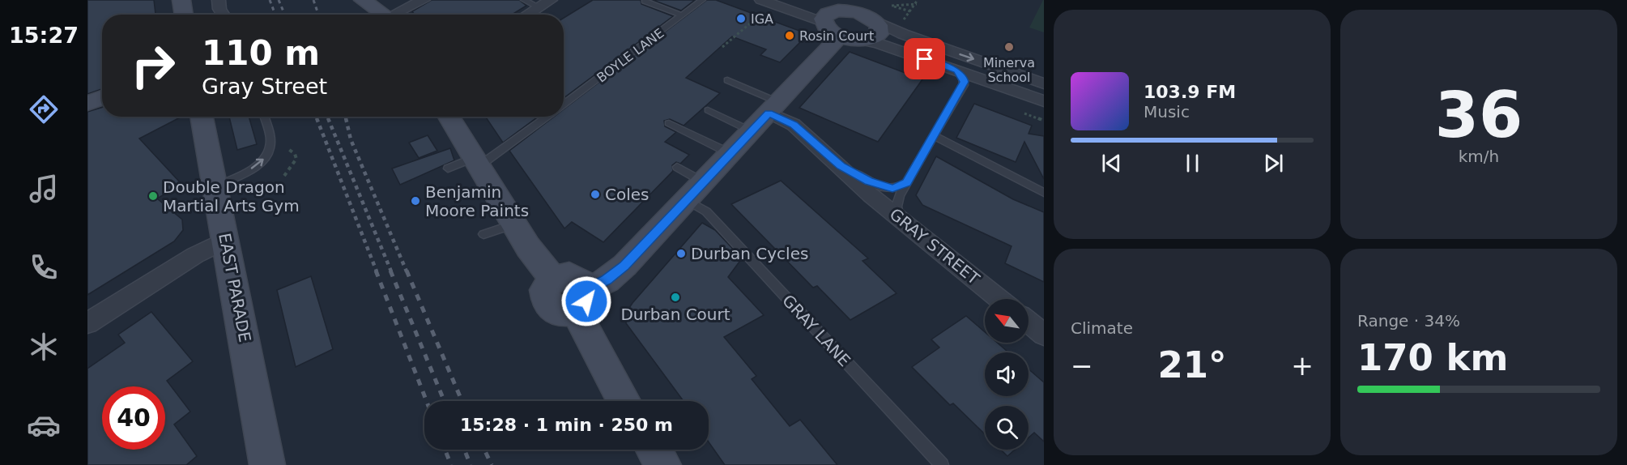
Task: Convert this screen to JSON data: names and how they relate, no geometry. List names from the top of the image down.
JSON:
{
  "streets": {
    "street": ["GRAY STREET", "EAST PARADE"],
    "lane": ["BOYLE LANE", "GRAY LANE"]
  },
  "places": [
    "IGA",
    "Rosin Court",
    "Minerva School",
    "Coles",
    "Double Dragon Martial Arts Gym",
    "Benjamin Moore Paints",
    "Durban Cycles",
    "Durban Court"
  ],
  "north": "top left",
  "page": {
    "tabs": "15:27",
    "tile": [
      ["36", "km/h"],
      "Climate",
      ["Range · 34%", "170 km"]
    ],
    "turn": ["110 m", "Gray Street"],
    "song": ["103.9 FM", "Music"],
    "heat": ["−", "21°", "+"],
    "limit": "40",
    "trip": "15:28 · 1 min · 250 m"
  }
}
